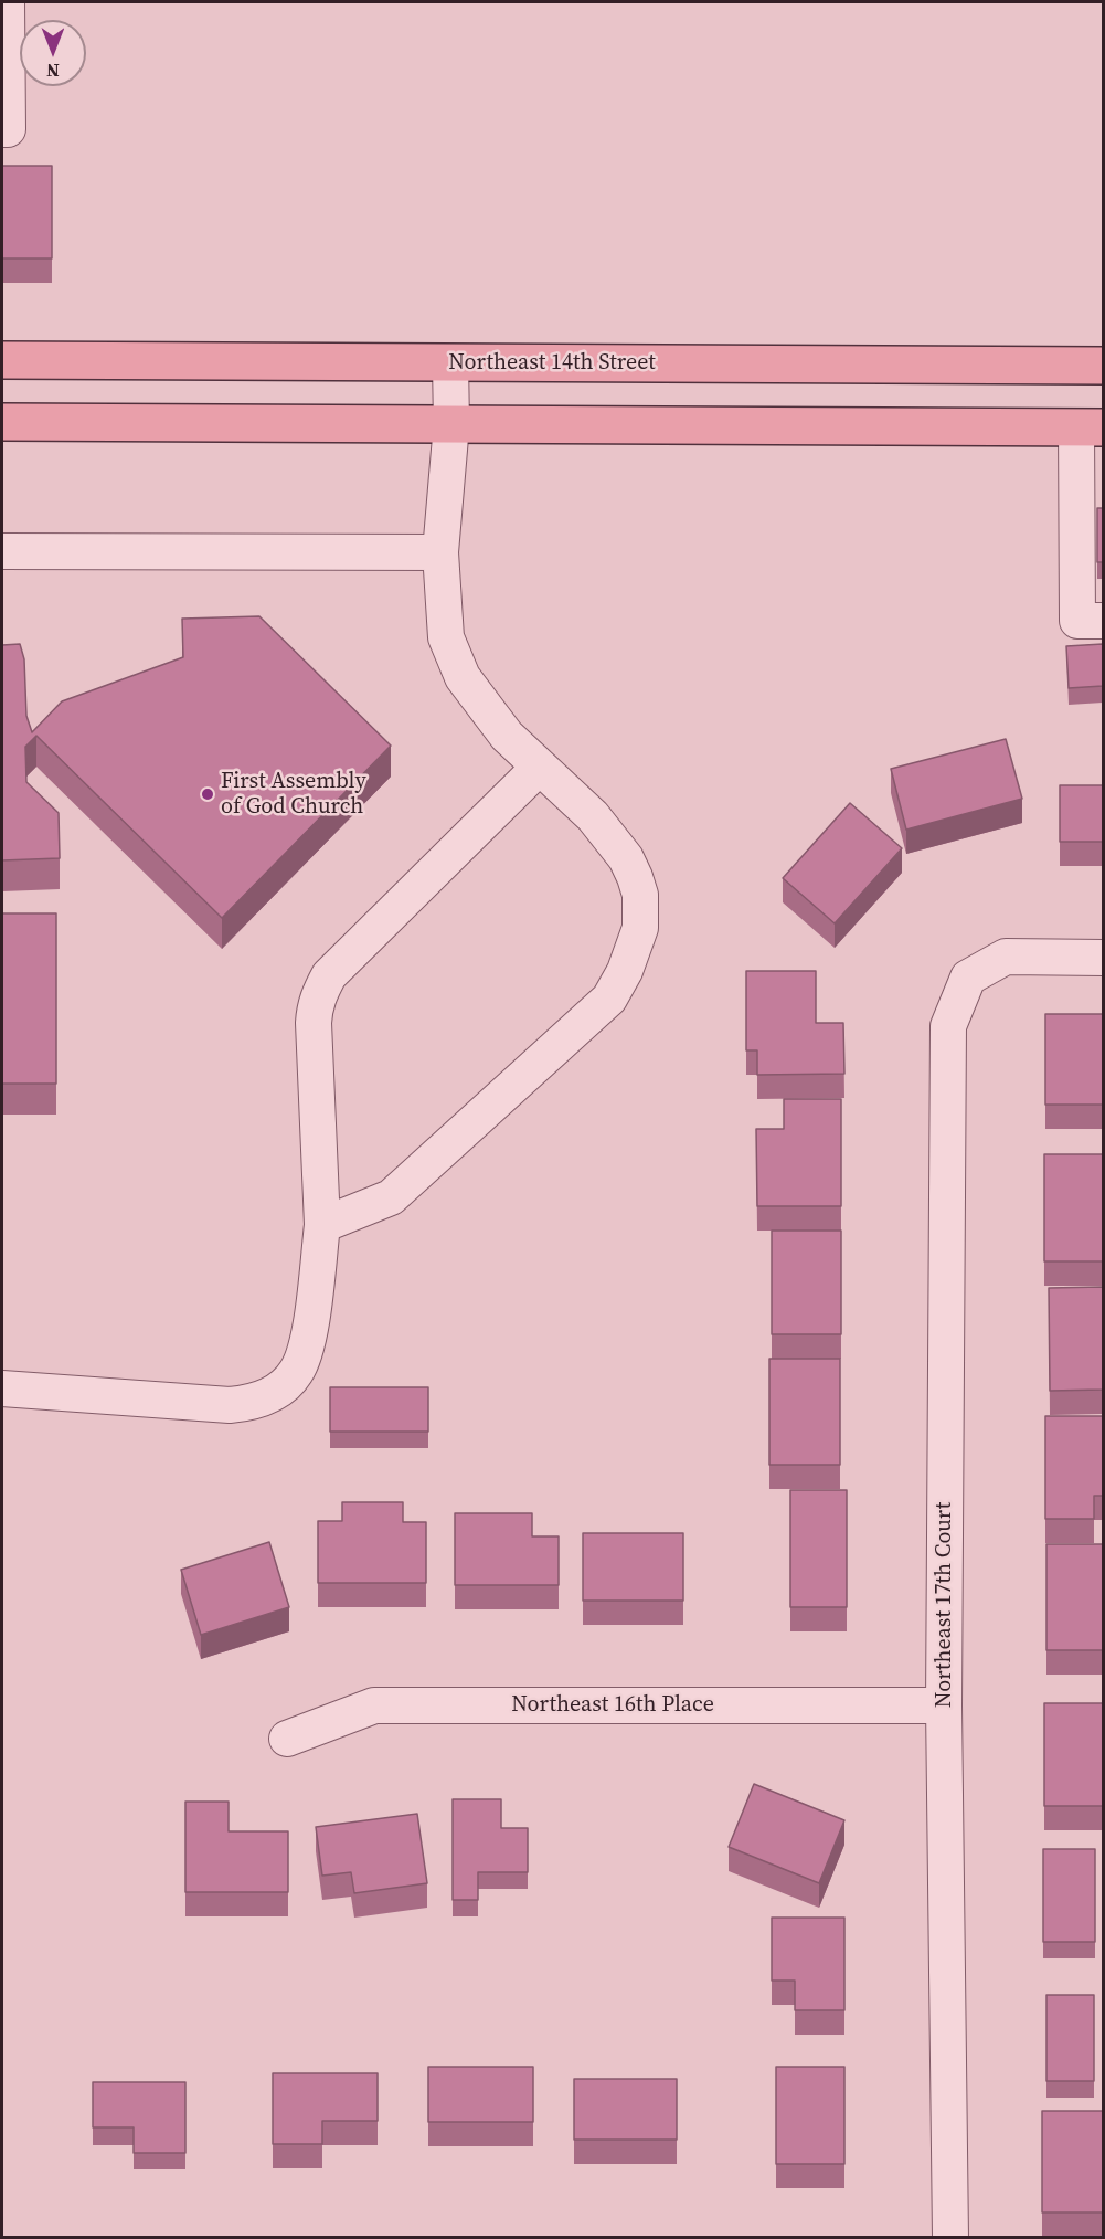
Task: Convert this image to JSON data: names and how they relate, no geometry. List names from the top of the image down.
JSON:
{
  "streets": {
    "main road": ["Northeast 14th Street"],
    "street": ["Northeast 17th Court", "Northeast 16th Place"]
  },
  "crossings": [
    ["Northeast 17th Court", "Northeast 16th Place"]
  ],
  "places": ["First Assembly of God Church"],
  "north": "bottom"
}
